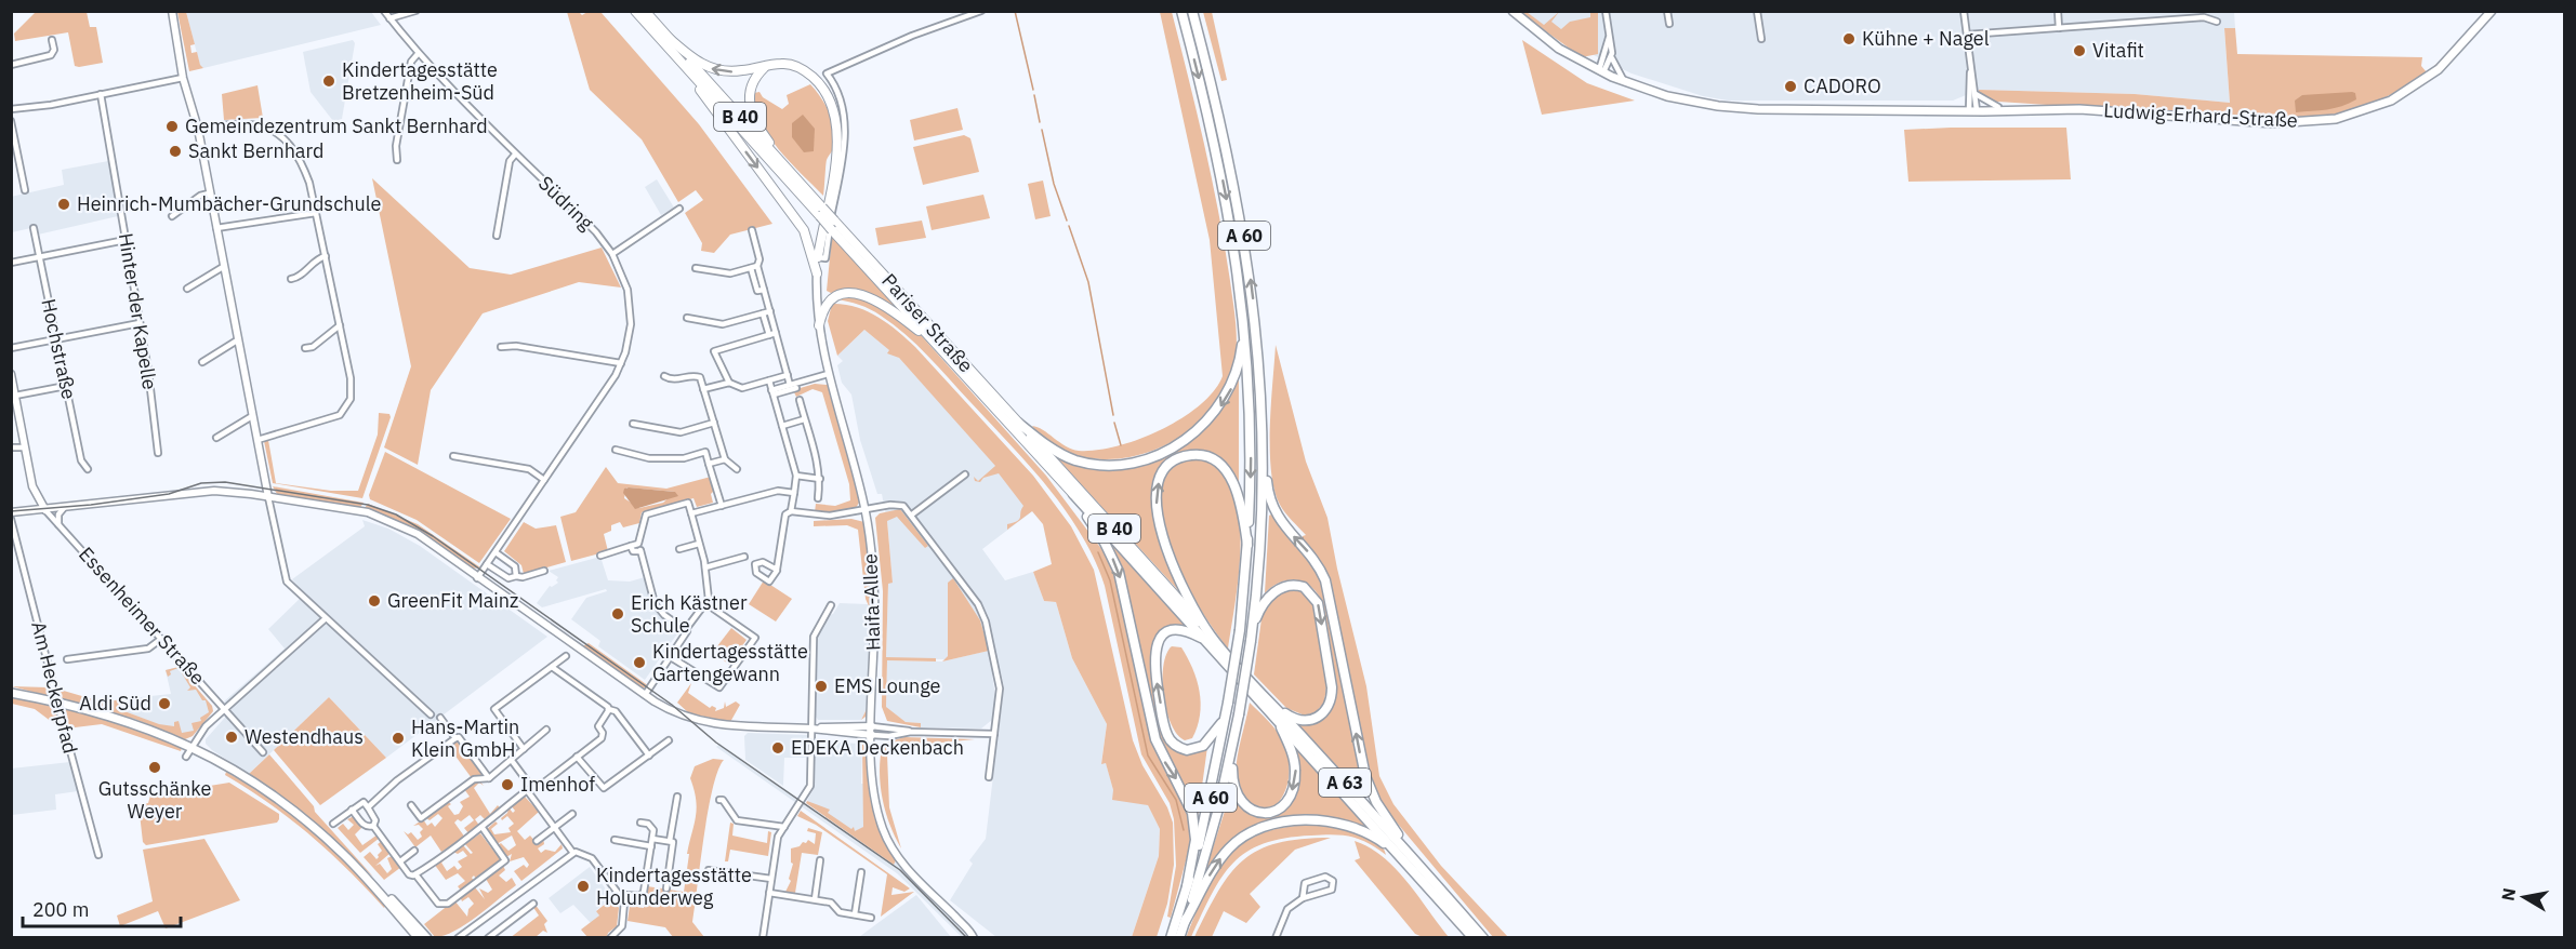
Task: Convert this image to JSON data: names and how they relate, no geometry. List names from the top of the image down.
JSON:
{
  "streets": {
    "highway": [
      "B 40",
      "A 60",
      "Pariser Straße",
      "A 63"
    ],
    "main road": ["Ludwig-Erhard-Straße"],
    "street": [
      "Südring",
      "Hinter der Kapelle",
      "Hochstraße",
      "Haifa-Allee",
      "Essenheimer Straße",
      "Am Heckerpfad"
    ]
  },
  "crossings": [
    ["Pariser Straße", "A 63"]
  ],
  "places": [
    "Kühne + Nagel",
    "Vitafit",
    "Kindertagesstätte Bretzenheim-Süd",
    "CADORO",
    "Gemeindezentrum Sankt Bernhard",
    "Sankt Bernhard",
    "Heinrich-Mumbächer-Grundschule",
    "GreenFit Mainz",
    "Erich Kästner Schule",
    "Kindertagesstätte Gartengewann",
    "EMS Lounge",
    "Aldi Süd",
    "Westendhaus",
    "Hans-Martin Klein GmbH",
    "EDEKA Deckenbach",
    "Gutsschänke Weyer",
    "Imenhof",
    "Kindertagesstätte Holunderweg"
  ],
  "scale_bar": "200 m",
  "north": "left"
}
